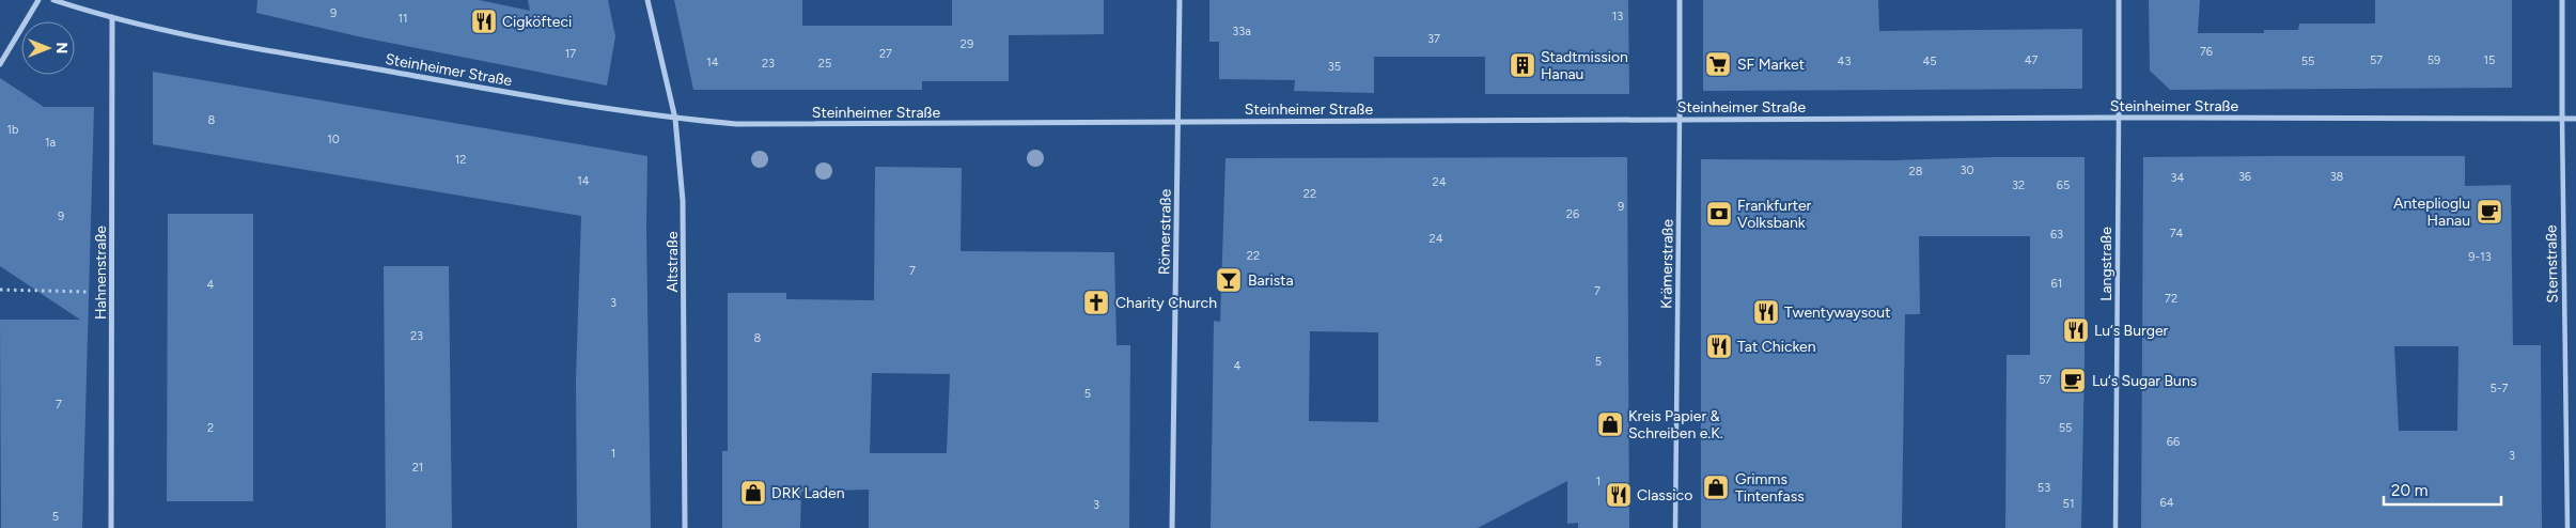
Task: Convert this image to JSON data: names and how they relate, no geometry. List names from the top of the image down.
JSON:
{
  "streets": {
    "street": [
      "Steinheimer Straße",
      "Römerstraße",
      "Altstraße",
      "Krämerstraße",
      "Langstraße",
      "Sternstraße",
      "Hahnenstraße"
    ]
  },
  "crossings": [
    ["Steinheimer Straße", "Römerstraße"],
    ["Steinheimer Straße", "Altstraße"],
    ["Steinheimer Straße", "Krämerstraße"],
    ["Steinheimer Straße", "Langstraße"],
    ["Steinheimer Straße", "Sternstraße"],
    ["Steinheimer Straße", "Hahnenstraße"]
  ],
  "places": {
    "restaurant": [
      "Cigköfteci",
      "Twentywaysout",
      "Lu‘s Burger",
      "Tat Chicken",
      "Classico"
    ],
    "supermarket": ["SF Market"],
    "building": ["Stadtmission Hanau"],
    "cafe": ["Anteplioglu Hanau", "Lu‘s Sugar Buns"],
    "bank": ["Frankfurter Volksbank"],
    "bar": ["Barista"],
    "church": ["Charity Church"],
    "shop": ["Kreis Papier & Schreiben e.K.", "Grimms Tintenfass", "DRK Laden"]
  },
  "house_numbers": [
    "9",
    "13",
    "11",
    "33a",
    "37",
    "29",
    "76",
    "17",
    "27",
    "47",
    "57",
    "59",
    "15",
    "43",
    "45",
    "55",
    "14",
    "23",
    "25",
    "35",
    "8",
    "1b",
    "10",
    "1a",
    "12",
    "30",
    "28",
    "36",
    "38",
    "34",
    "14",
    "24",
    "32",
    "65",
    "22",
    "9",
    "26",
    "9",
    "74",
    "63",
    "24",
    "22",
    "9-13",
    "7",
    "61",
    "4",
    "7",
    "72",
    "3",
    "23",
    "8",
    "5",
    "4",
    "57",
    "5-7",
    "5",
    "7",
    "2",
    "55",
    "66",
    "1",
    "3",
    "21",
    "1",
    "53",
    "64",
    "51",
    "3",
    "5"
  ],
  "scale_bar": "20 m",
  "north": "right"
}
